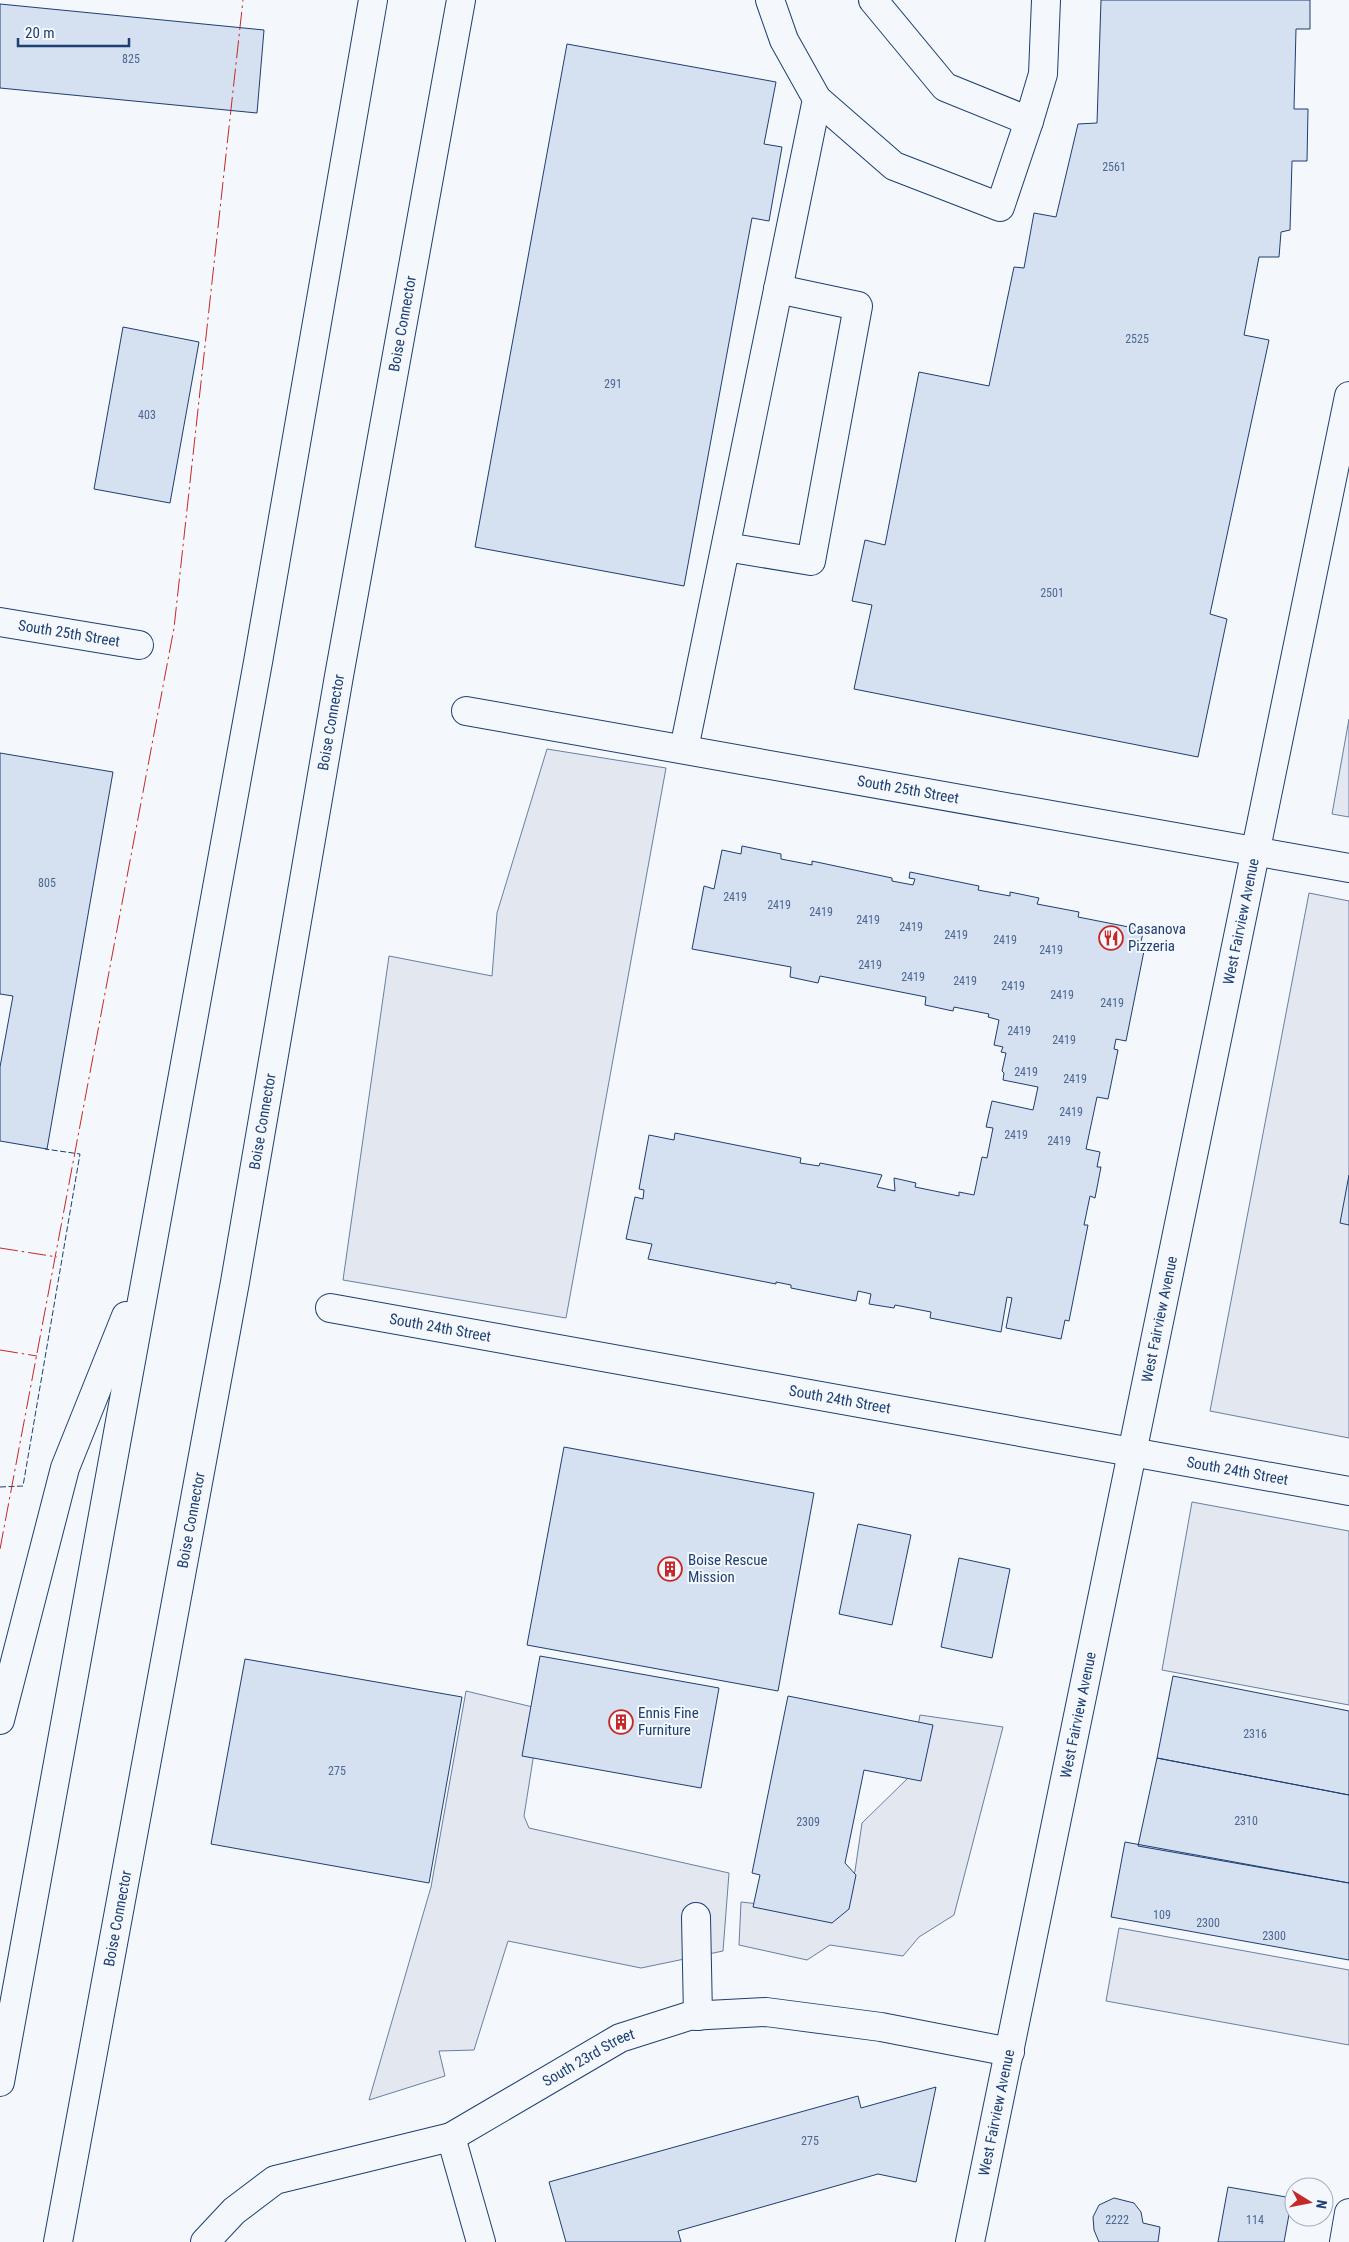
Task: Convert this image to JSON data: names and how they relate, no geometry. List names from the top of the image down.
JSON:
{
  "streets": {
    "main road": [
      "Boise Connector",
      "South 25th Street",
      "West Fairview Avenue",
      "South 24th Street",
      "South 23rd Street"
    ]
  },
  "crossings": [
    ["South 25th Street", "West Fairview Avenue"],
    ["West Fairview Avenue", "South 24th Street"],
    ["West Fairview Avenue", "South 23rd Street"]
  ],
  "places": {
    "restaurant": ["Casanova Pizzeria"],
    "building": ["Boise Rescue Mission", "Ennis Fine Furniture"]
  },
  "house_numbers": [
    "825",
    "2561",
    "2525",
    "291",
    "403",
    "2501",
    "805",
    "2419",
    "2419",
    "2419",
    "2419",
    "2419",
    "2419",
    "2419",
    "2419",
    "2419",
    "2419",
    "2419",
    "2419",
    "2419",
    "2419",
    "2419",
    "2419",
    "2419",
    "2419",
    "2419",
    "2419",
    "2419",
    "2316",
    "275",
    "2310",
    "2309",
    "109",
    "2300",
    "2300",
    "275",
    "2222",
    "114"
  ],
  "scale_bar": "20 m",
  "north": "right"
}
